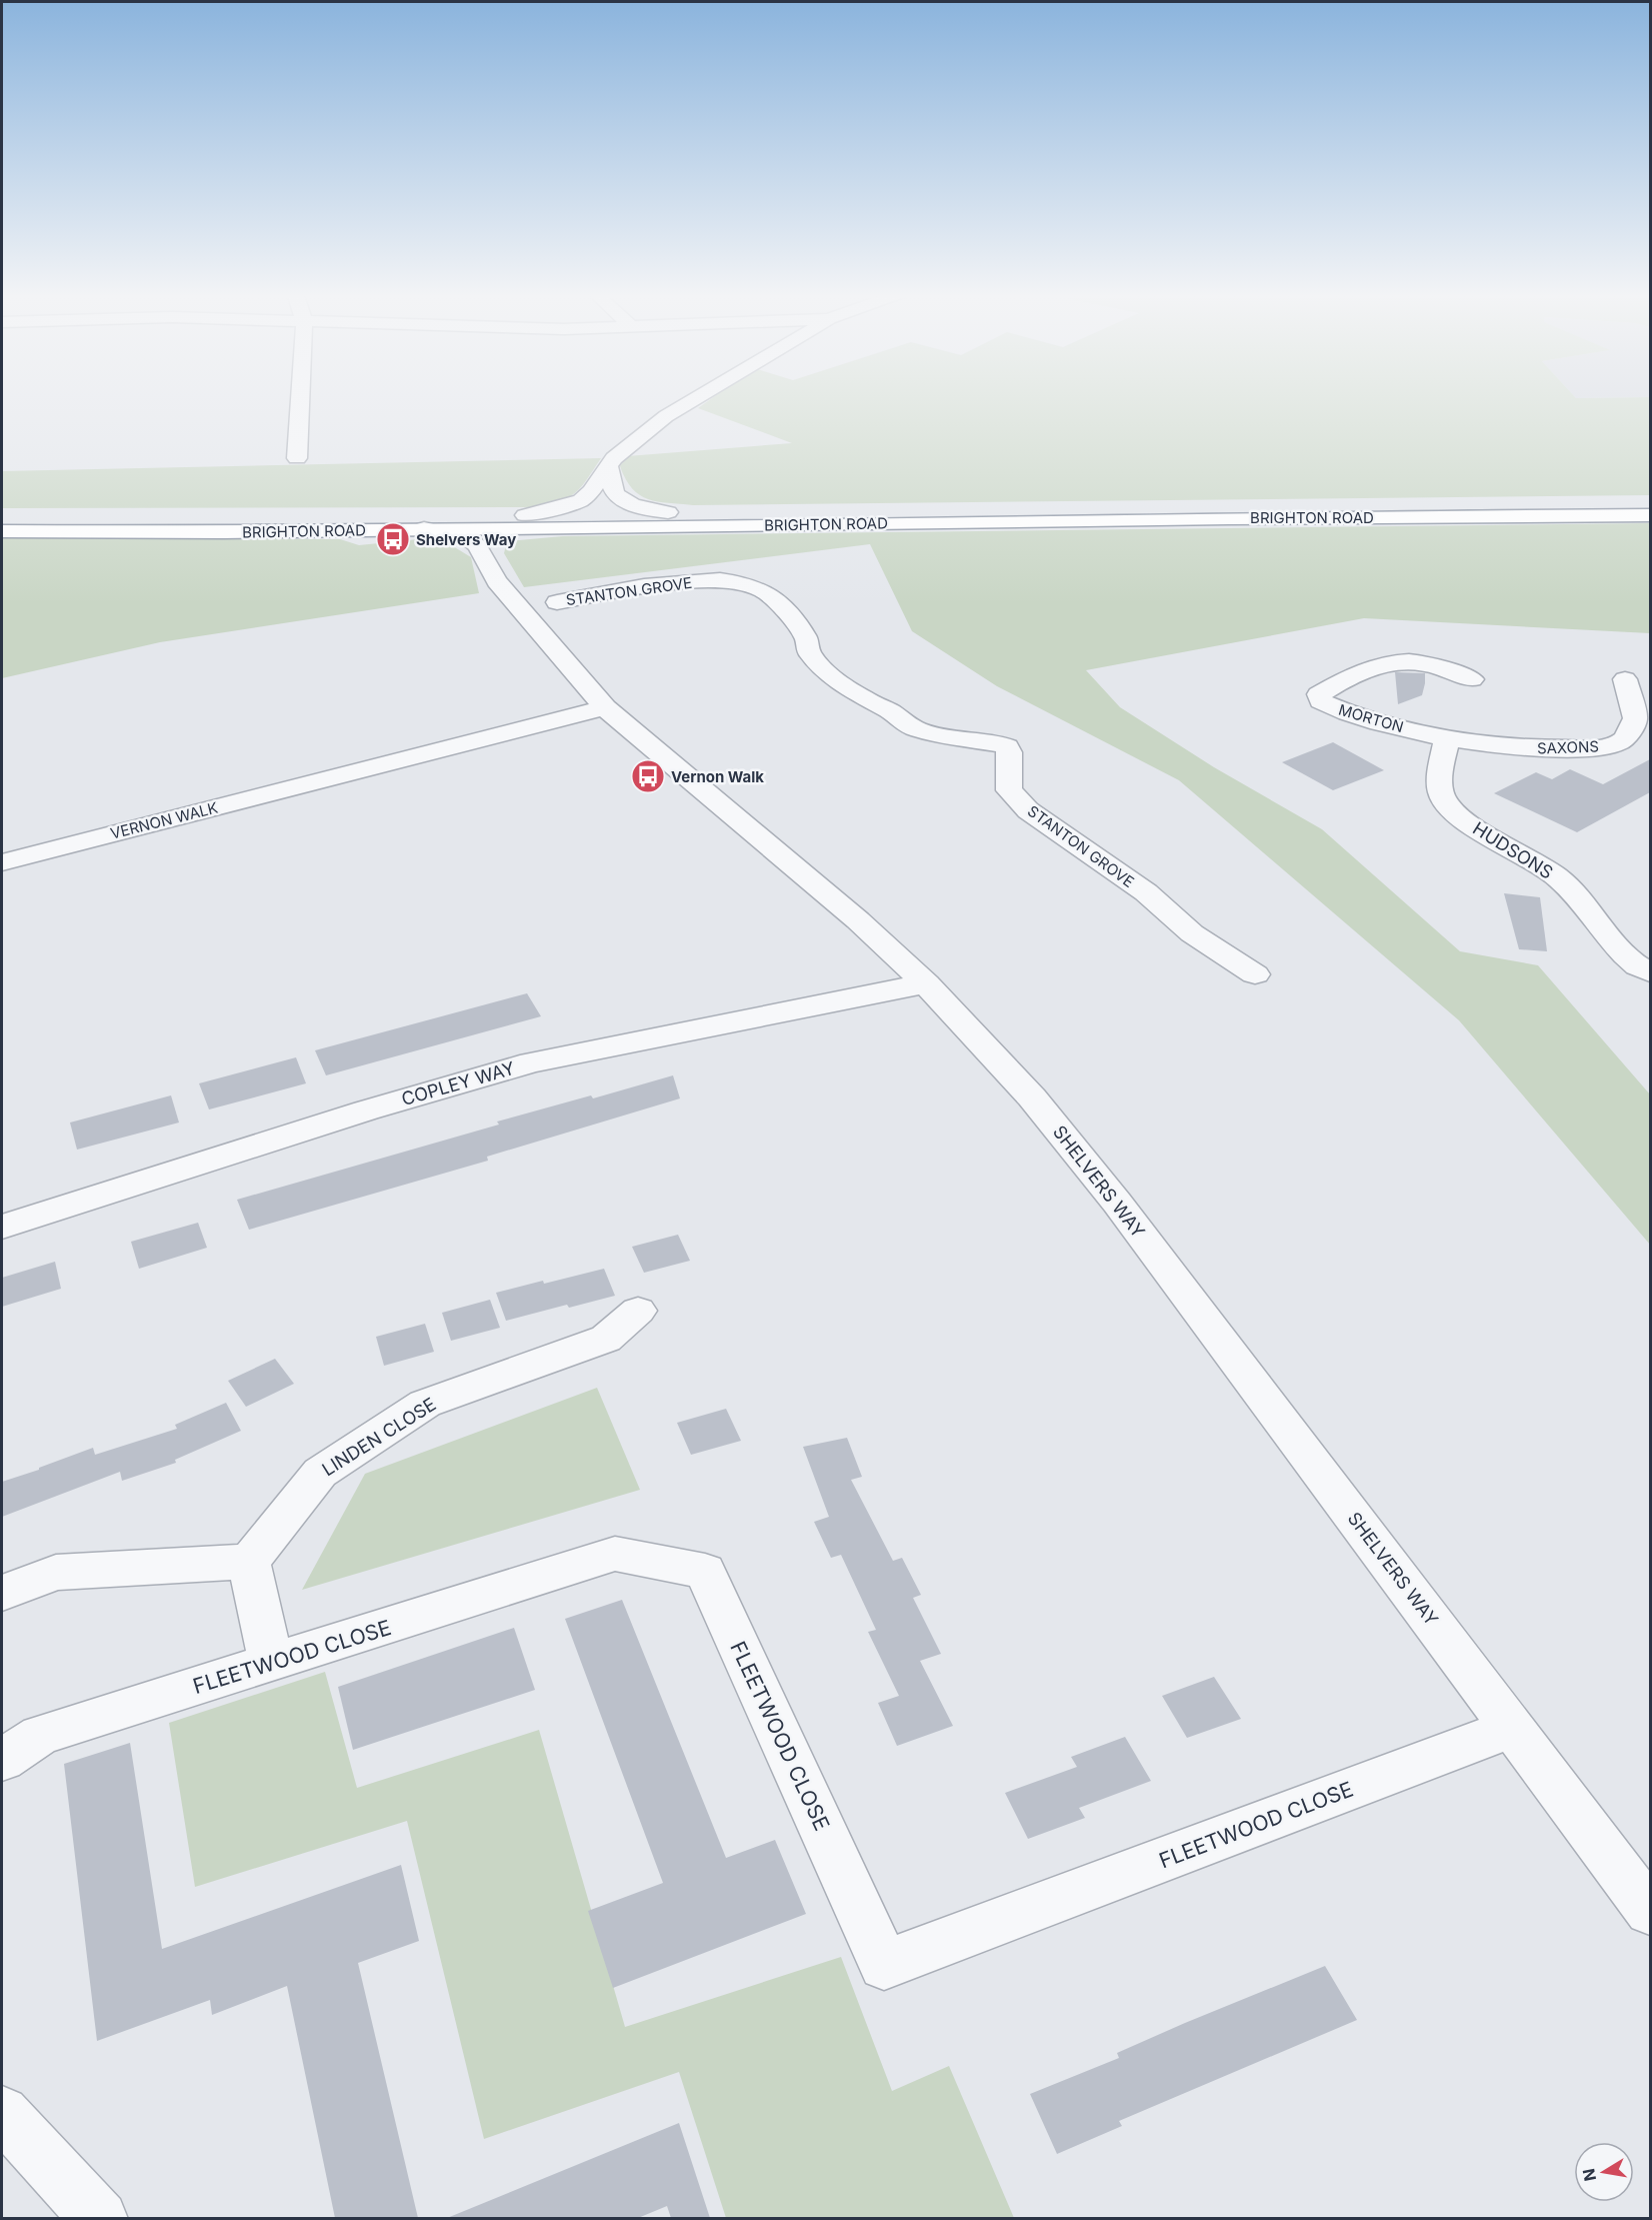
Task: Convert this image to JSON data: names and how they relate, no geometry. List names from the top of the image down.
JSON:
{
  "streets": {
    "highway": ["BRIGHTON ROAD"],
    "street": [
      "STANTON GROVE",
      "MORTON",
      "SAXONS",
      "VERNON WALK",
      "HUDSONS",
      "COPLEY WAY",
      "SHELVERS WAY",
      "LINDEN CLOSE",
      "FLEETWOOD CLOSE"
    ]
  },
  "crossings": [
    ["BRIGHTON ROAD", "SHELVERS WAY"],
    ["MORTON", "SAXONS"],
    ["MORTON", "HUDSONS"],
    ["SAXONS", "HUDSONS"],
    ["VERNON WALK", "SHELVERS WAY"],
    ["COPLEY WAY", "SHELVERS WAY"],
    ["SHELVERS WAY", "FLEETWOOD CLOSE"]
  ],
  "places": {
    "bus stop": ["Shelvers Way", "Vernon Walk"]
  },
  "north": "left"
}
